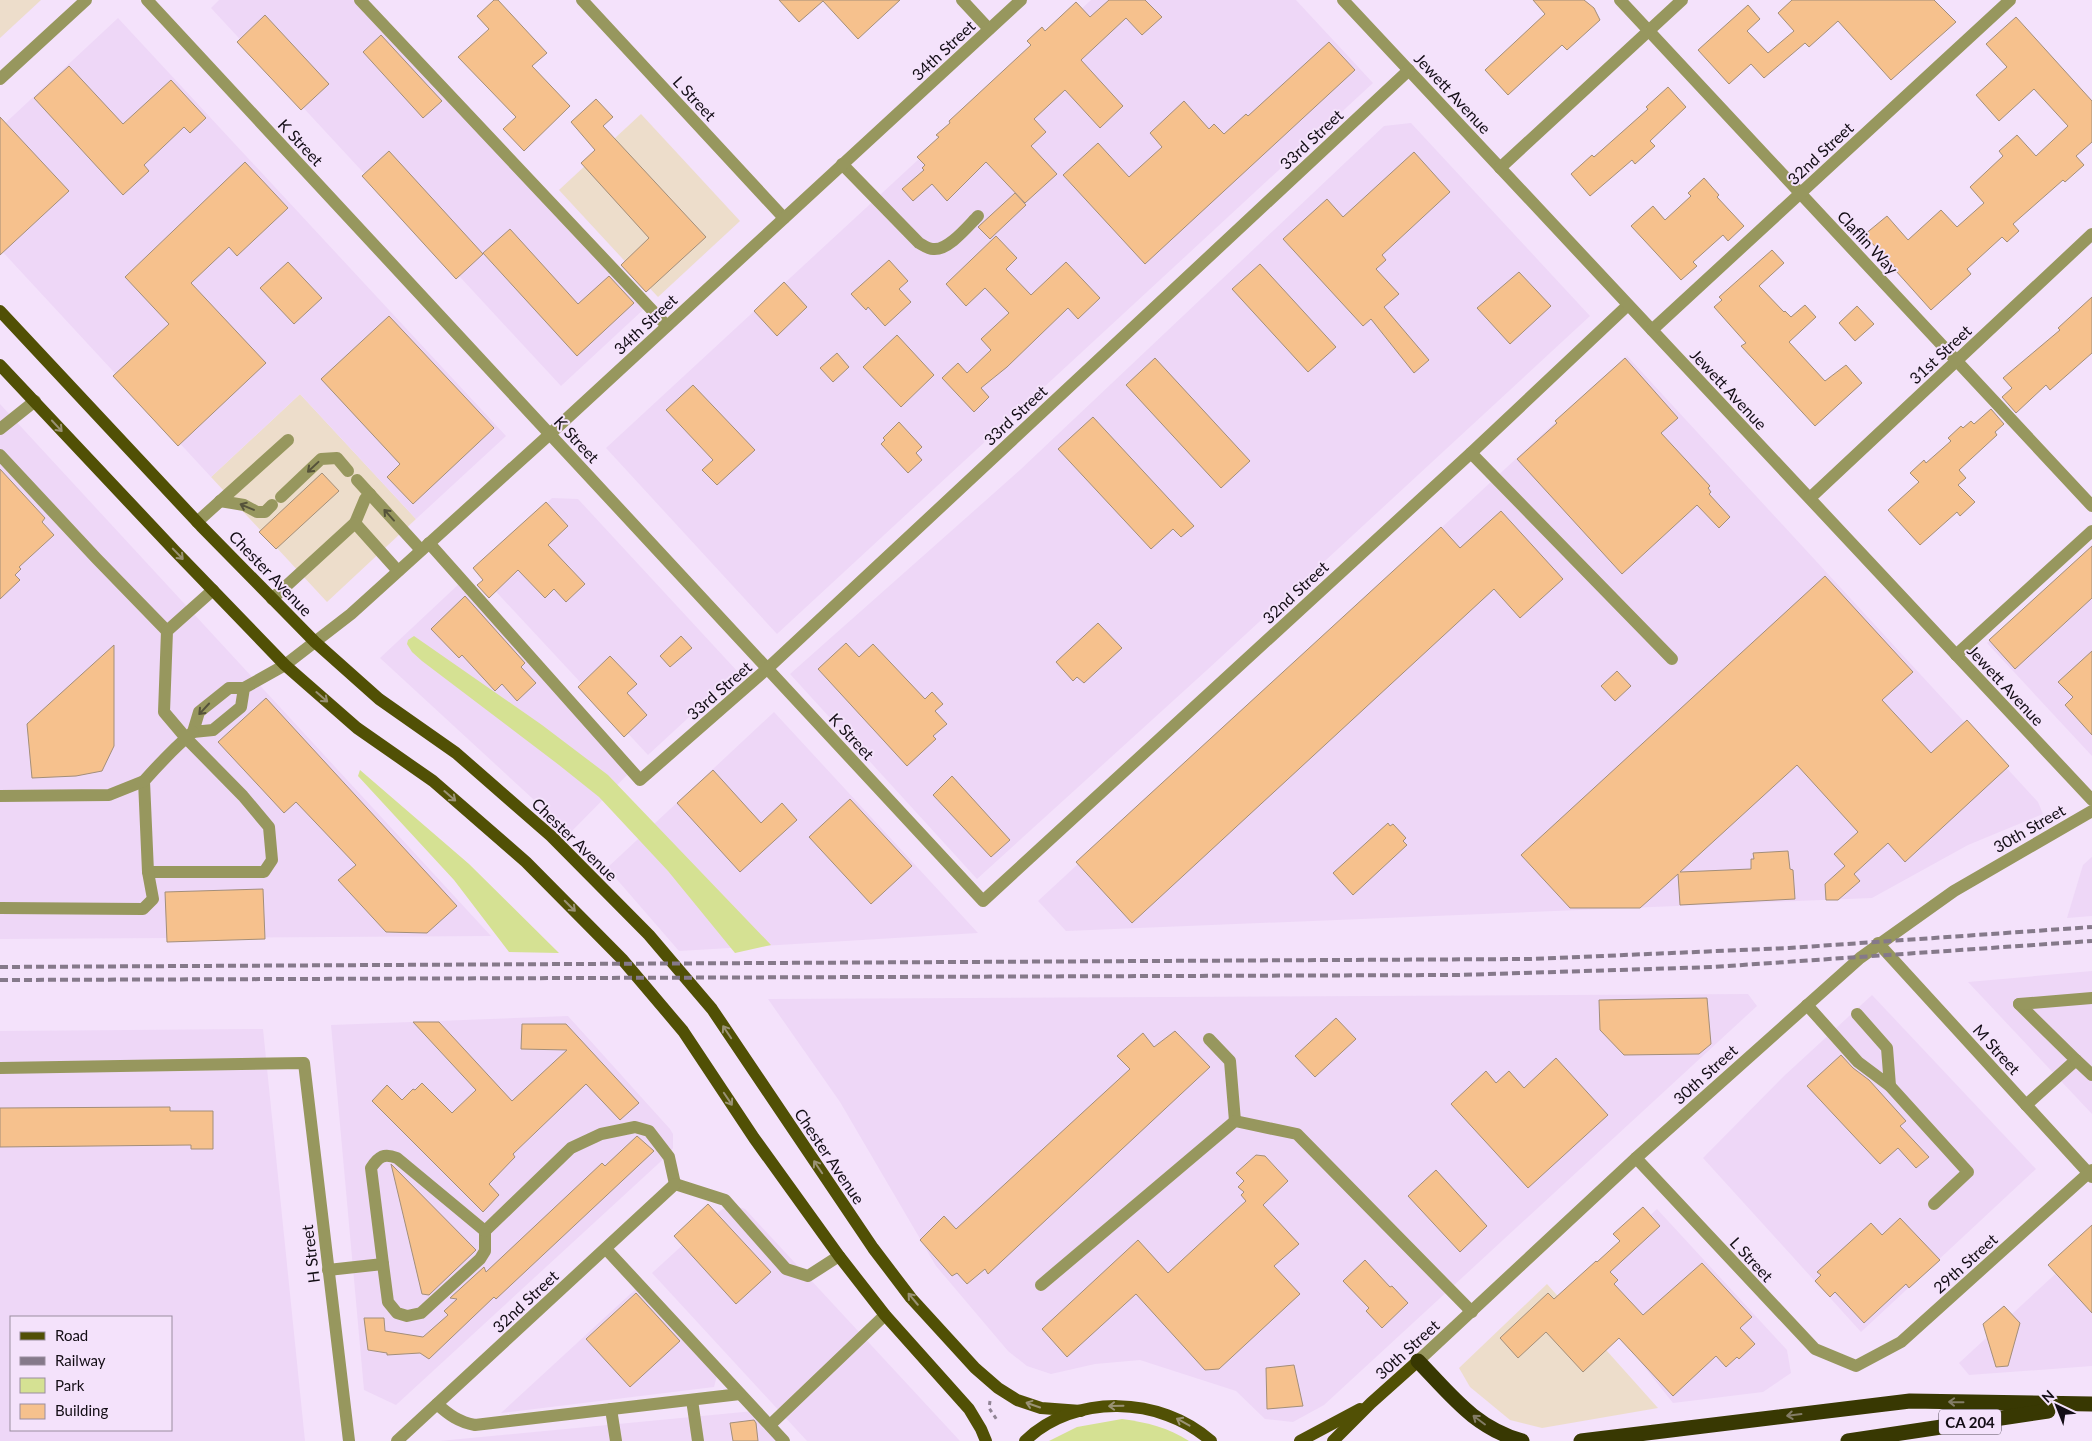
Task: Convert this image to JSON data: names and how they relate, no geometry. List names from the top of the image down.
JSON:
{
  "streets": {
    "highway": ["CA 204"],
    "main road": ["Chester Avenue", "30th Street"],
    "street": [
      "34th Street",
      "Jewett Avenue",
      "L Street",
      "33rd Street",
      "K Street",
      "32nd Street",
      "Claflin Way",
      "31st Street",
      "M Street",
      "H Street",
      "29th Street"
    ]
  },
  "crossings": [
    ["34th Street", "L Street"],
    ["34th Street", "33rd Street"],
    ["34th Street", "K Street"],
    ["34th Street", "Chester Avenue"],
    ["Jewett Avenue", "33rd Street"],
    ["Jewett Avenue", "32nd Street"],
    ["Jewett Avenue", "31st Street"],
    ["L Street", "30th Street"],
    ["L Street", "29th Street"],
    ["33rd Street", "K Street"],
    ["K Street", "32nd Street"],
    ["32nd Street", "Claflin Way"],
    ["Claflin Way", "31st Street"],
    ["30th Street", "M Street"],
    ["M Street", "29th Street"]
  ],
  "legend": [
    "Road",
    "Railway",
    "Park",
    "Building"
  ],
  "north": "top left"
}
